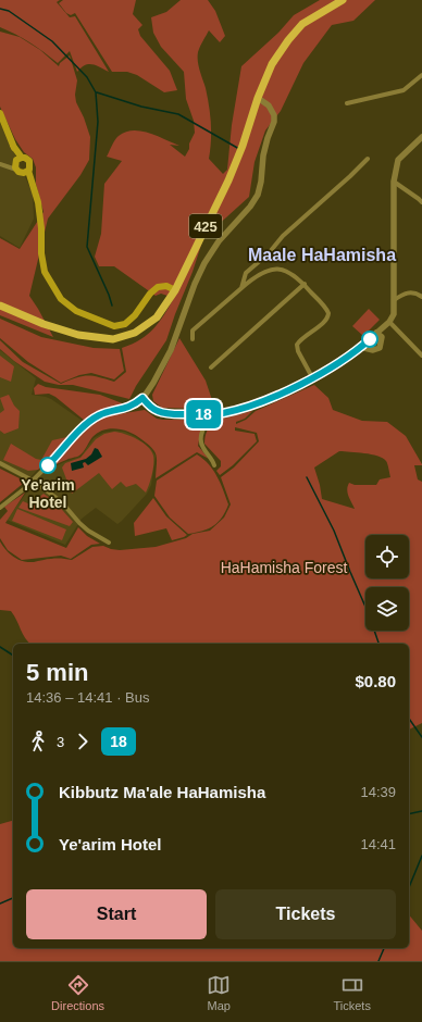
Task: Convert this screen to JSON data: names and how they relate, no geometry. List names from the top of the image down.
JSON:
{
  "streets": {
    "main road": ["425"]
  },
  "districts": ["Maale HaHamisha"],
  "parks": ["HaHamisha Forest"],
  "places": ["Ye'arim Hotel"],
  "lines": ["bus line 18"],
  "page": {
    "on_map": "18",
    "heading": ["5 min", "14:36 – 14:41 · Bus", "$0.80"],
    "legs": ["3", "18"],
    "list": [
      {
        "name": "Kibbutz Ma'ale HaHamisha",
        "value": "14:39"
      },
      {
        "name": "Ye'arim Hotel",
        "value": "14:41"
      }
    ],
    "buttons": ["Start", "Tickets"],
    "tabs": ["Directions", "Map", "Tickets"]
  }
}
